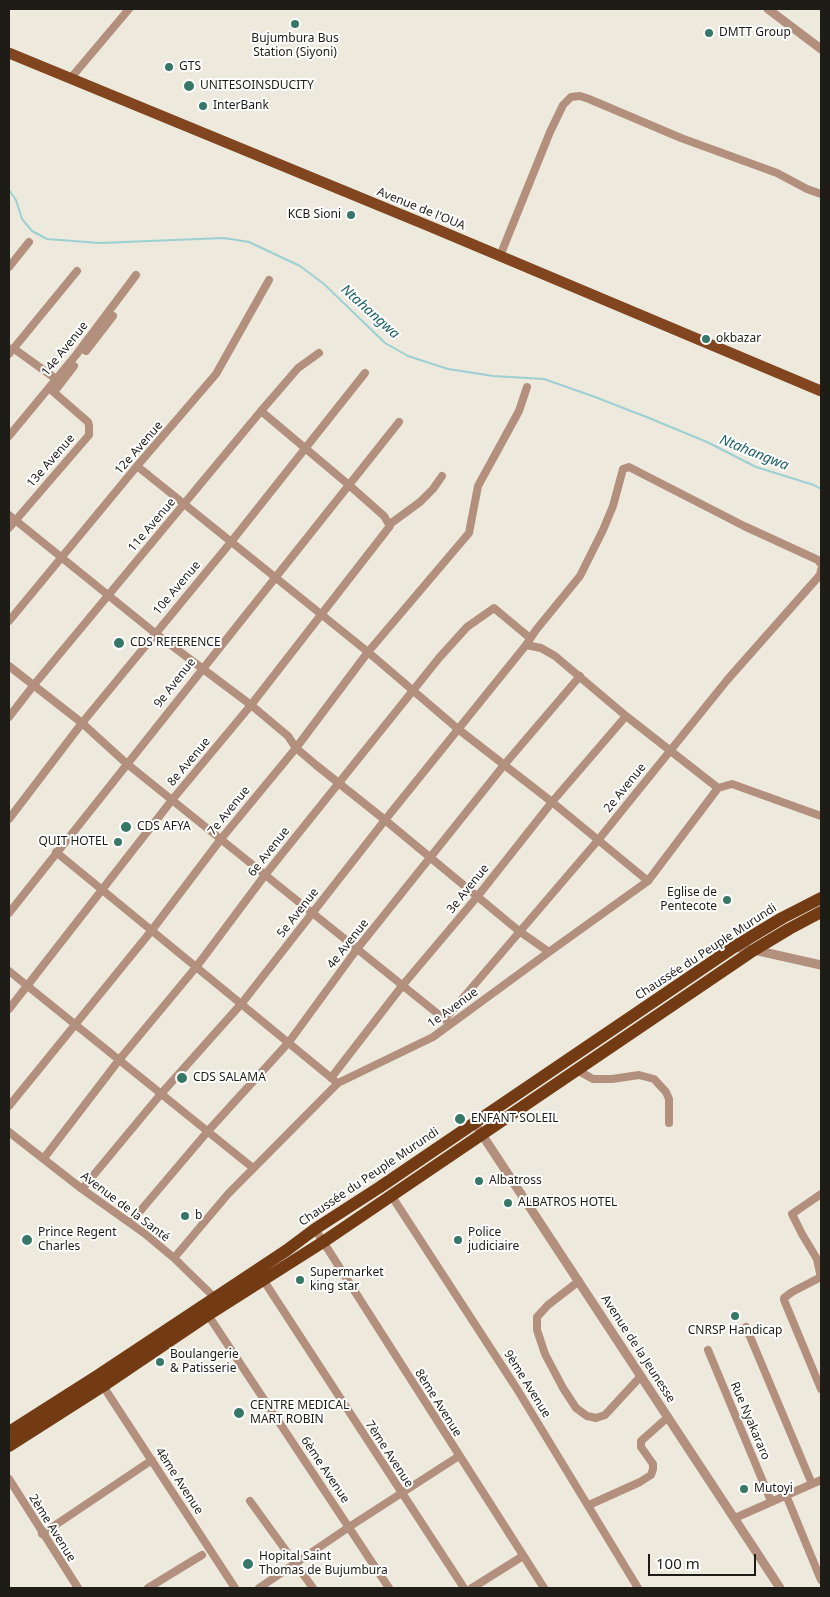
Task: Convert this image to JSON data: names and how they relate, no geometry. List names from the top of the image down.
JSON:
{
  "streets": {
    "highway": ["Chaussée du Peuple Murundi"],
    "main road": ["Avenue de l'OUA"],
    "street": [
      "14e Avenue",
      "12e Avenue",
      "13e Avenue",
      "11e Avenue",
      "10e Avenue",
      "9e Avenue",
      "8e Avenue",
      "2e Avenue",
      "7e Avenue",
      "6e Avenue",
      "3e Avenue",
      "5e Avenue",
      "4e Avenue",
      "1e Avenue",
      "Avenue de la Santé",
      "Avenue de la Jeunesse",
      "9ème Avenue",
      "8ème Avenue",
      "Rue Nyakararo",
      "7ème Avenue",
      "6ème Avenue",
      "4ème Avenue",
      "2ème Avenue"
    ]
  },
  "crossings": [
    ["14e Avenue", "13e Avenue"],
    ["2e Avenue", "1e Avenue"],
    ["6e Avenue", "5e Avenue"],
    ["6e Avenue", "Avenue de la Santé"],
    ["3e Avenue", "1e Avenue"],
    ["5e Avenue", "Avenue de la Santé"],
    ["4e Avenue", "Avenue de la Santé"],
    ["Chaussée du Peuple Murundi", "Avenue de la Santé"],
    ["Chaussée du Peuple Murundi", "Avenue de la Jeunesse"],
    ["Chaussée du Peuple Murundi", "9ème Avenue"],
    ["Chaussée du Peuple Murundi", "8ème Avenue"],
    ["Chaussée du Peuple Murundi", "7ème Avenue"],
    ["Chaussée du Peuple Murundi", "6ème Avenue"],
    ["Chaussée du Peuple Murundi", "4ème Avenue"],
    ["1e Avenue", "Avenue de la Santé"]
  ],
  "water": ["Ntahangwa"],
  "places": [
    "Bujumbura Bus Station (Siyoni)",
    "DMTT Group",
    "GTS",
    "UNITESOINSDUCITY",
    "InterBank",
    "KCB Sioni",
    "okbazar",
    "CDS REFERENCE",
    "CDS AFYA",
    "QUIT HOTEL",
    "Eglise de Pentecote",
    "CDS SALAMA",
    "ENFANT SOLEIL",
    "Albatross",
    "ALBATROS HOTEL",
    "b",
    "Prince Regent Charles",
    "Police judiciaire",
    "Supermarket king star",
    "CNRSP Handicap",
    "Boulangerie & Patisserie",
    "CENTRE MEDICAL MART ROBIN",
    "Mutoyi",
    "Hopital Saint Thomas de Bujumbura"
  ],
  "scale_bar": "100 m"
}
